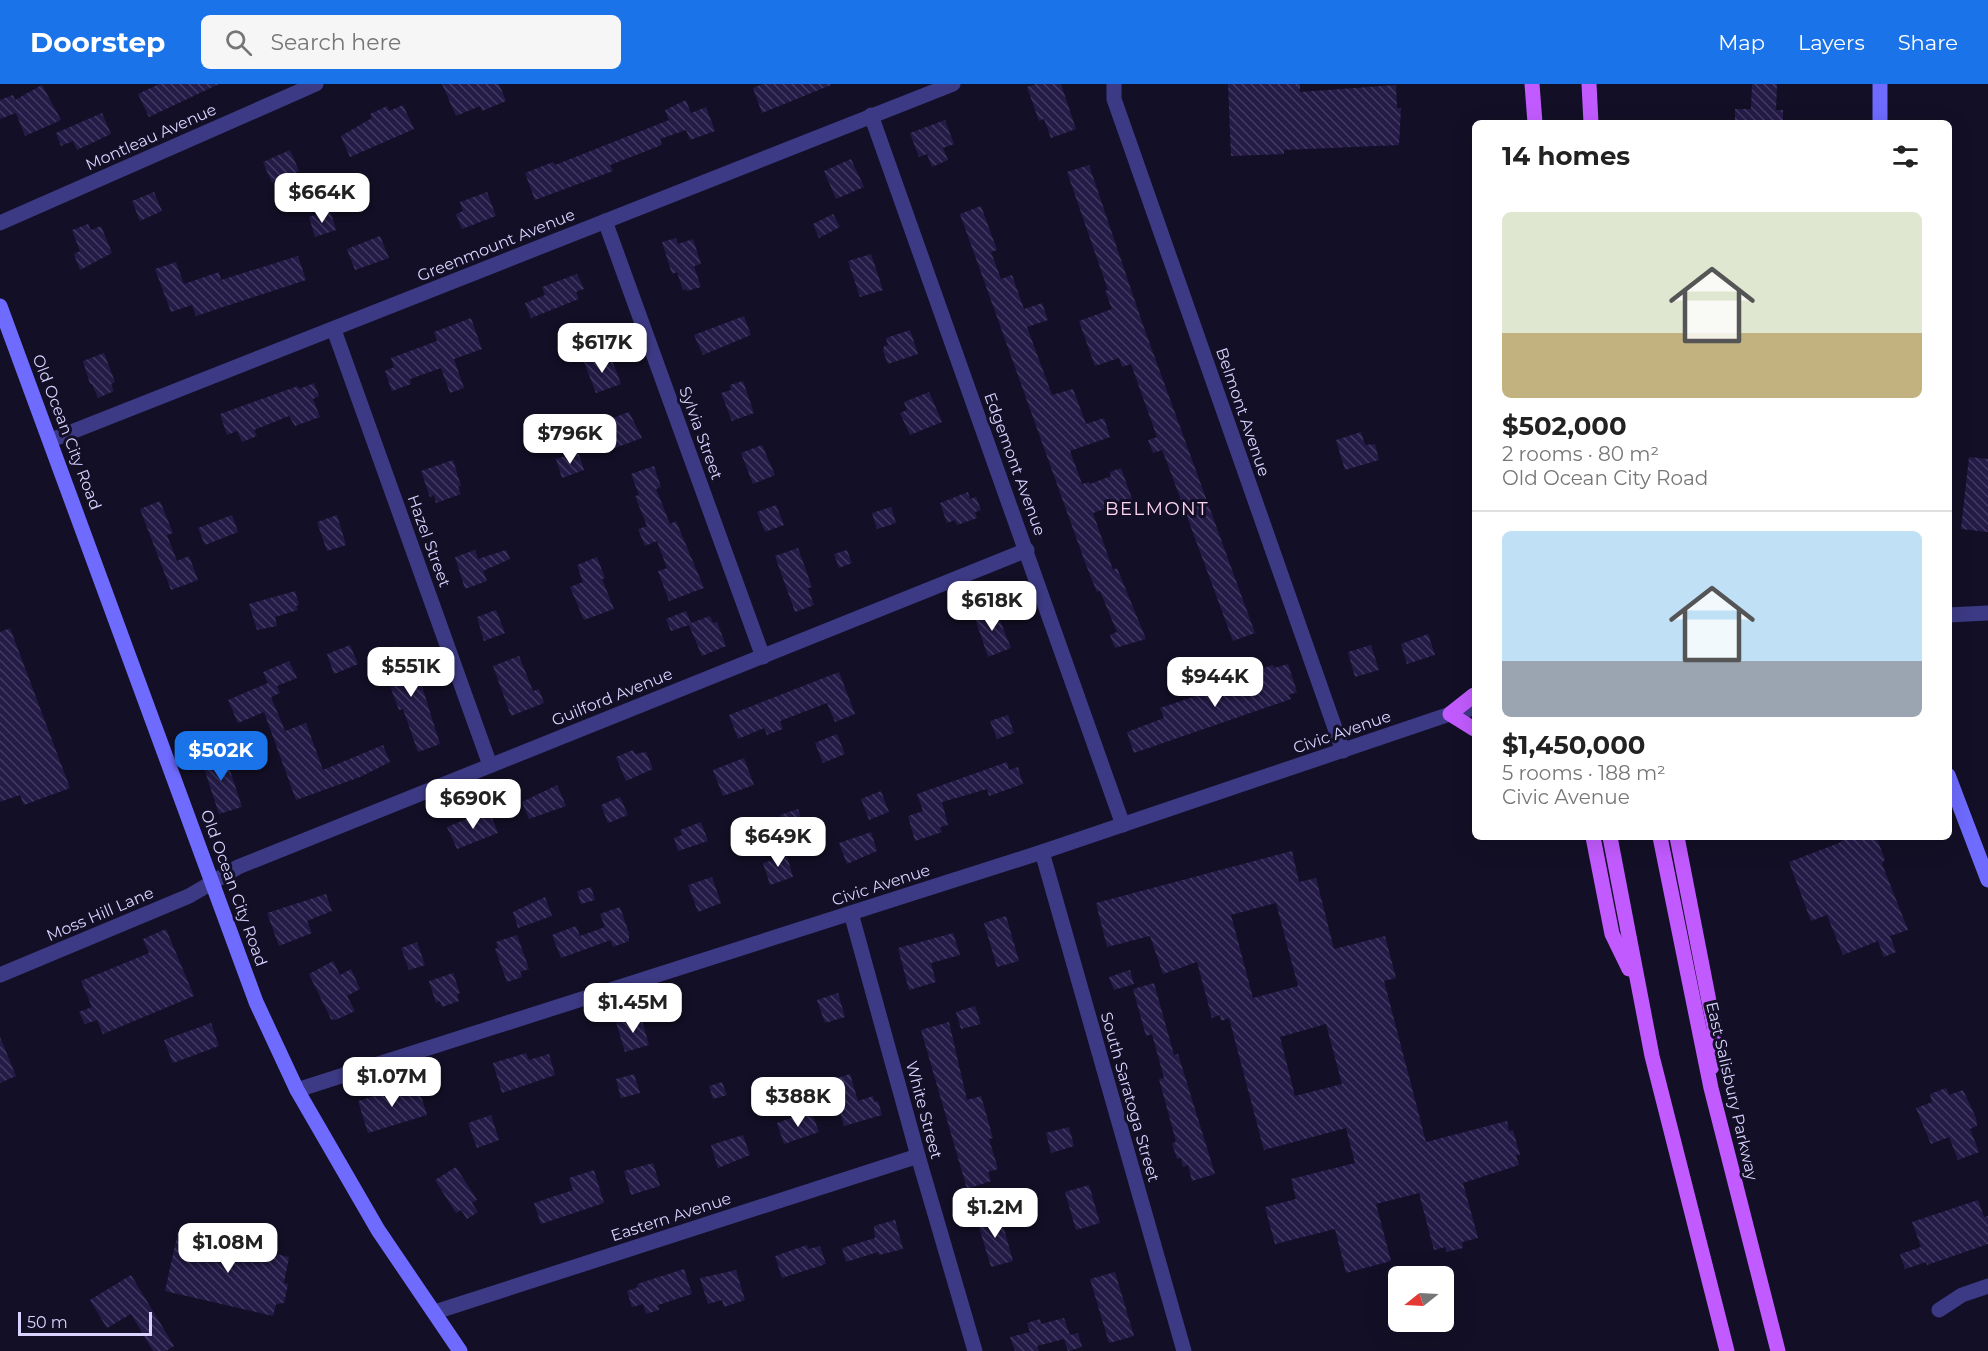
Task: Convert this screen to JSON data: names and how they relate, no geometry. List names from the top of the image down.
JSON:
{
  "streets": {
    "main road": ["Old Ocean City Road", "East Salisbury Parkway"],
    "street": [
      "Montleau Avenue",
      "Greenmount Avenue",
      "Belmont Avenue",
      "Sylvia Street",
      "Edgemont Avenue",
      "Hazel Street",
      "Guilford Avenue",
      "Civic Avenue",
      "Moss Hill Lane",
      "South Saratoga Street",
      "White Street",
      "Eastern Avenue"
    ]
  },
  "crossings": [
    ["Greenmount Avenue", "Old Ocean City Road"],
    ["Greenmount Avenue", "Sylvia Street"],
    ["Greenmount Avenue", "Edgemont Avenue"],
    ["Greenmount Avenue", "Hazel Street"],
    ["Belmont Avenue", "Civic Avenue"],
    ["Old Ocean City Road", "Guilford Avenue"],
    ["Old Ocean City Road", "Civic Avenue"],
    ["Old Ocean City Road", "Moss Hill Lane"],
    ["Old Ocean City Road", "Eastern Avenue"],
    ["Sylvia Street", "Guilford Avenue"],
    ["Edgemont Avenue", "Guilford Avenue"],
    ["Edgemont Avenue", "Civic Avenue"],
    ["Hazel Street", "Guilford Avenue"],
    ["Guilford Avenue", "Moss Hill Lane"],
    ["Civic Avenue", "South Saratoga Street"],
    ["Civic Avenue", "White Street"],
    ["White Street", "Eastern Avenue"]
  ],
  "districts": ["BELMONT"],
  "scale_bar": "50 m",
  "north": "left",
  "page": {
    "header": "Doorstep",
    "search": "Search here",
    "nav": ["Map", "Layers", "Share"],
    "heading": "14 homes",
    "price": [
      "$664K",
      "$617K",
      "$796K",
      "$618K",
      "$551K",
      "$944K",
      "$502K",
      "$690K",
      "$649K",
      "$1.45M",
      "$1.07M",
      "$388K",
      "$1.2M",
      "$1.08M"
    ],
    "list": [
      {
        "name": "$502,000",
        "note": "2 rooms · 80 m² · Old Ocean City Road"
      },
      {
        "name": "$1,450,000",
        "note": "5 rooms · 188 m² · Civic Avenue"
      }
    ],
    "scale": "50 m"
  }
}
